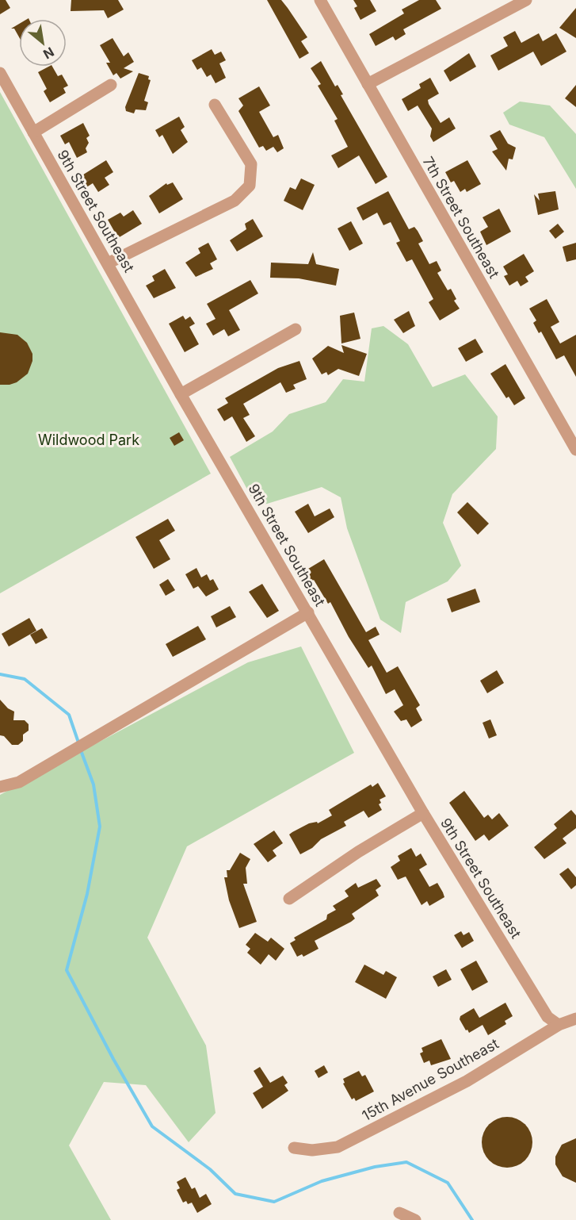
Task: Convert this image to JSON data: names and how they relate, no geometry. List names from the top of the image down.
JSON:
{
  "streets": {
    "street": ["9th Street Southeast", "7th Street Southeast", "15th Avenue Southeast"]
  },
  "crossings": [
    ["9th Street Southeast", "15th Avenue Southeast"]
  ],
  "parks": ["Wildwood Park"],
  "north": "bottom right"
}
